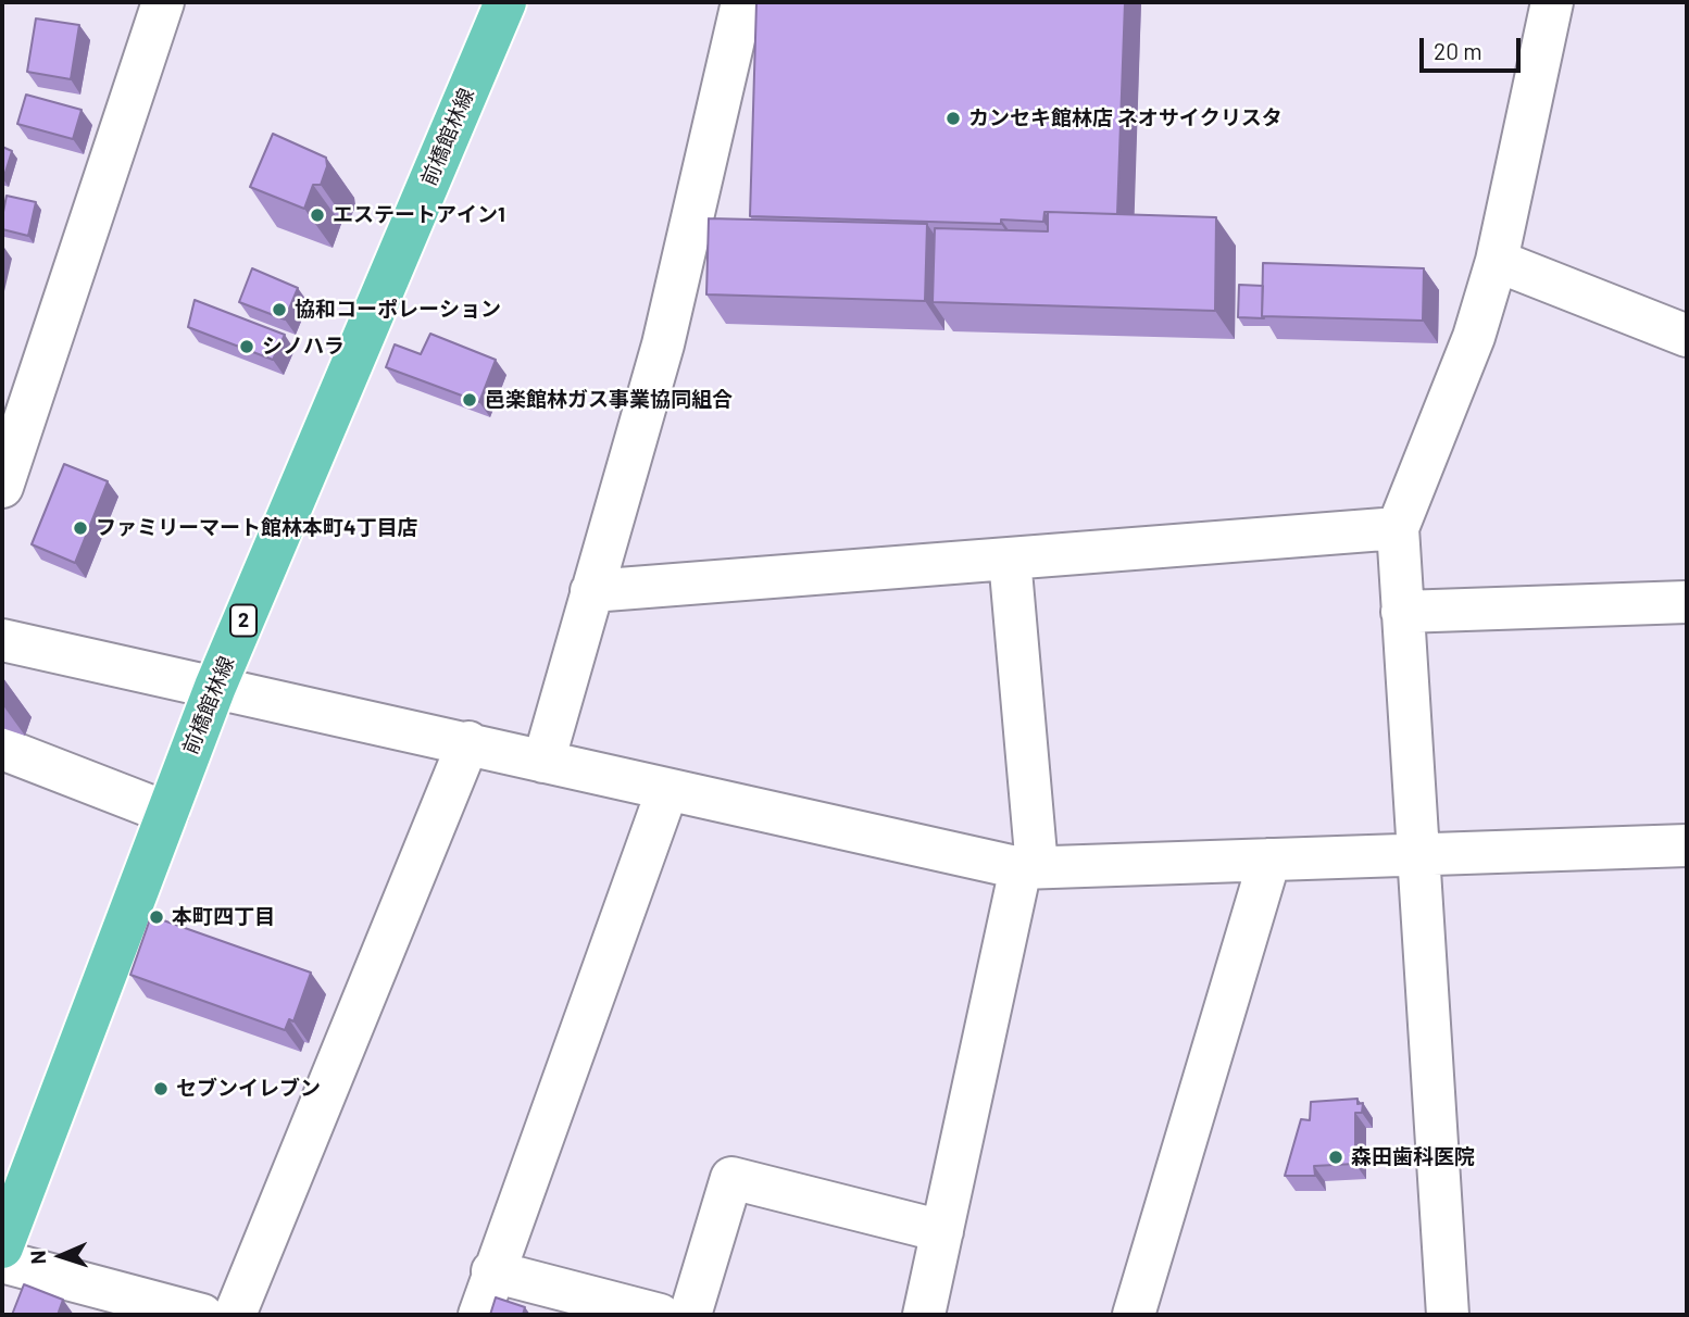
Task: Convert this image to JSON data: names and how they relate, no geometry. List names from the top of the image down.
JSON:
{
  "streets": {
    "main road": ["前橋館林線", "2"]
  },
  "places": [
    "カンセキ館林店 ネオサイクリスタ",
    "エステートアイン1",
    "協和コーポレーション",
    "シノハラ",
    "邑楽館林ガス事業協同組合",
    "ファミリーマート館林本町4丁目店",
    "本町四丁目",
    "セブンイレブン",
    "森田歯科医院"
  ],
  "scale_bar": "20 m",
  "north": "left"
}
